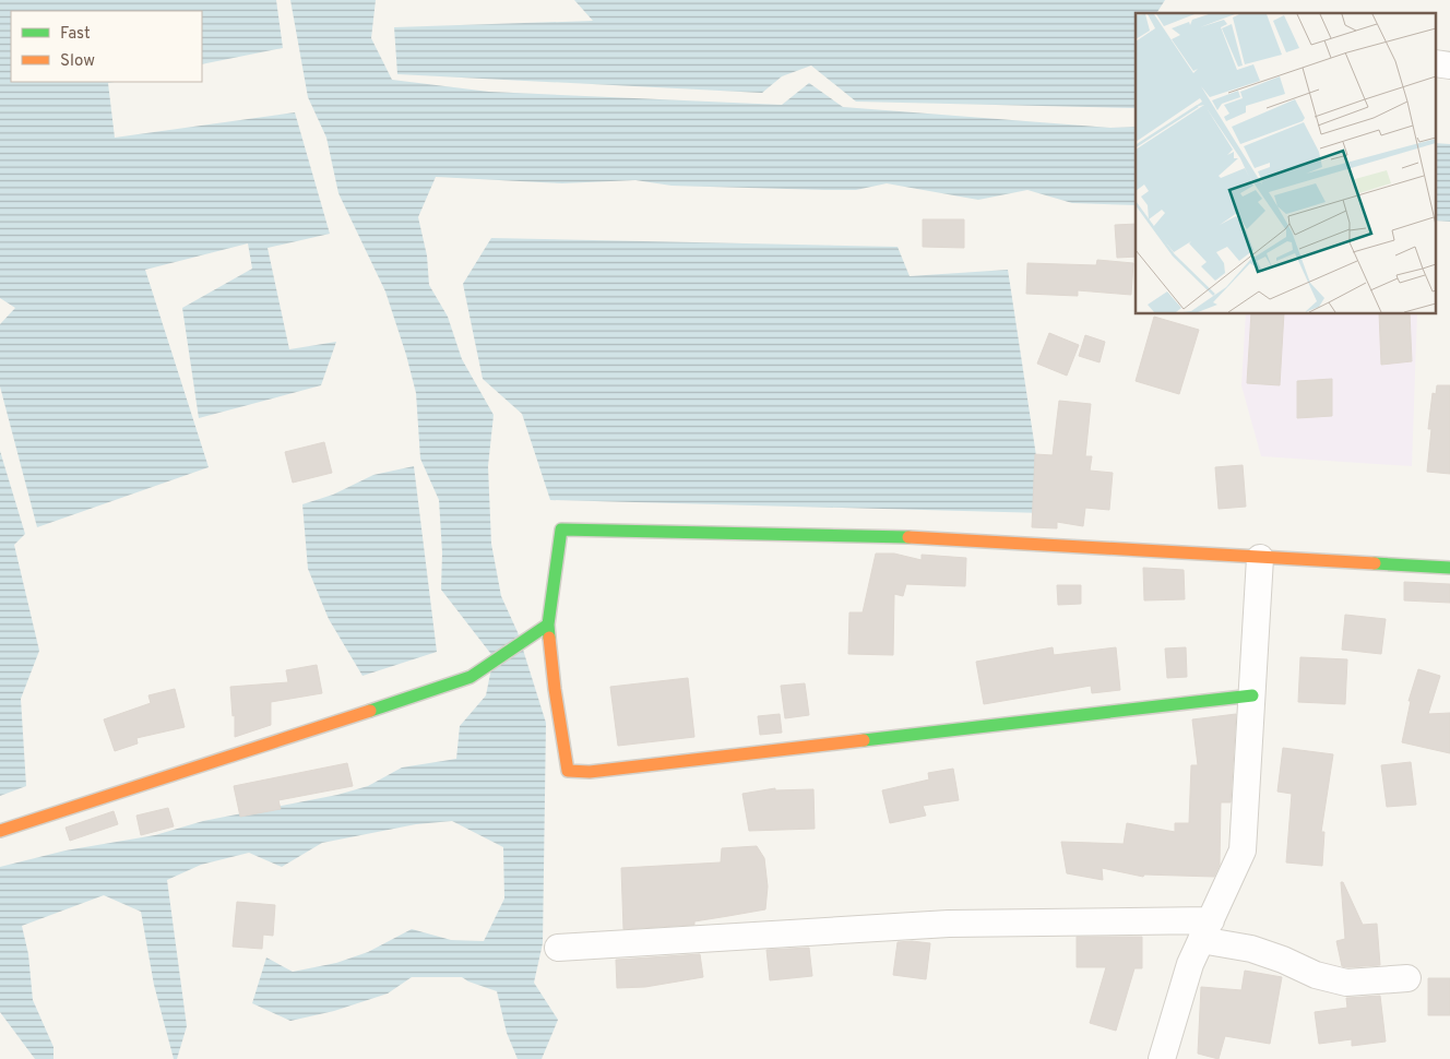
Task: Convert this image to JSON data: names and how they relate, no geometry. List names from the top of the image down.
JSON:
{
  "legend": ["Fast", "Slow"]
}
